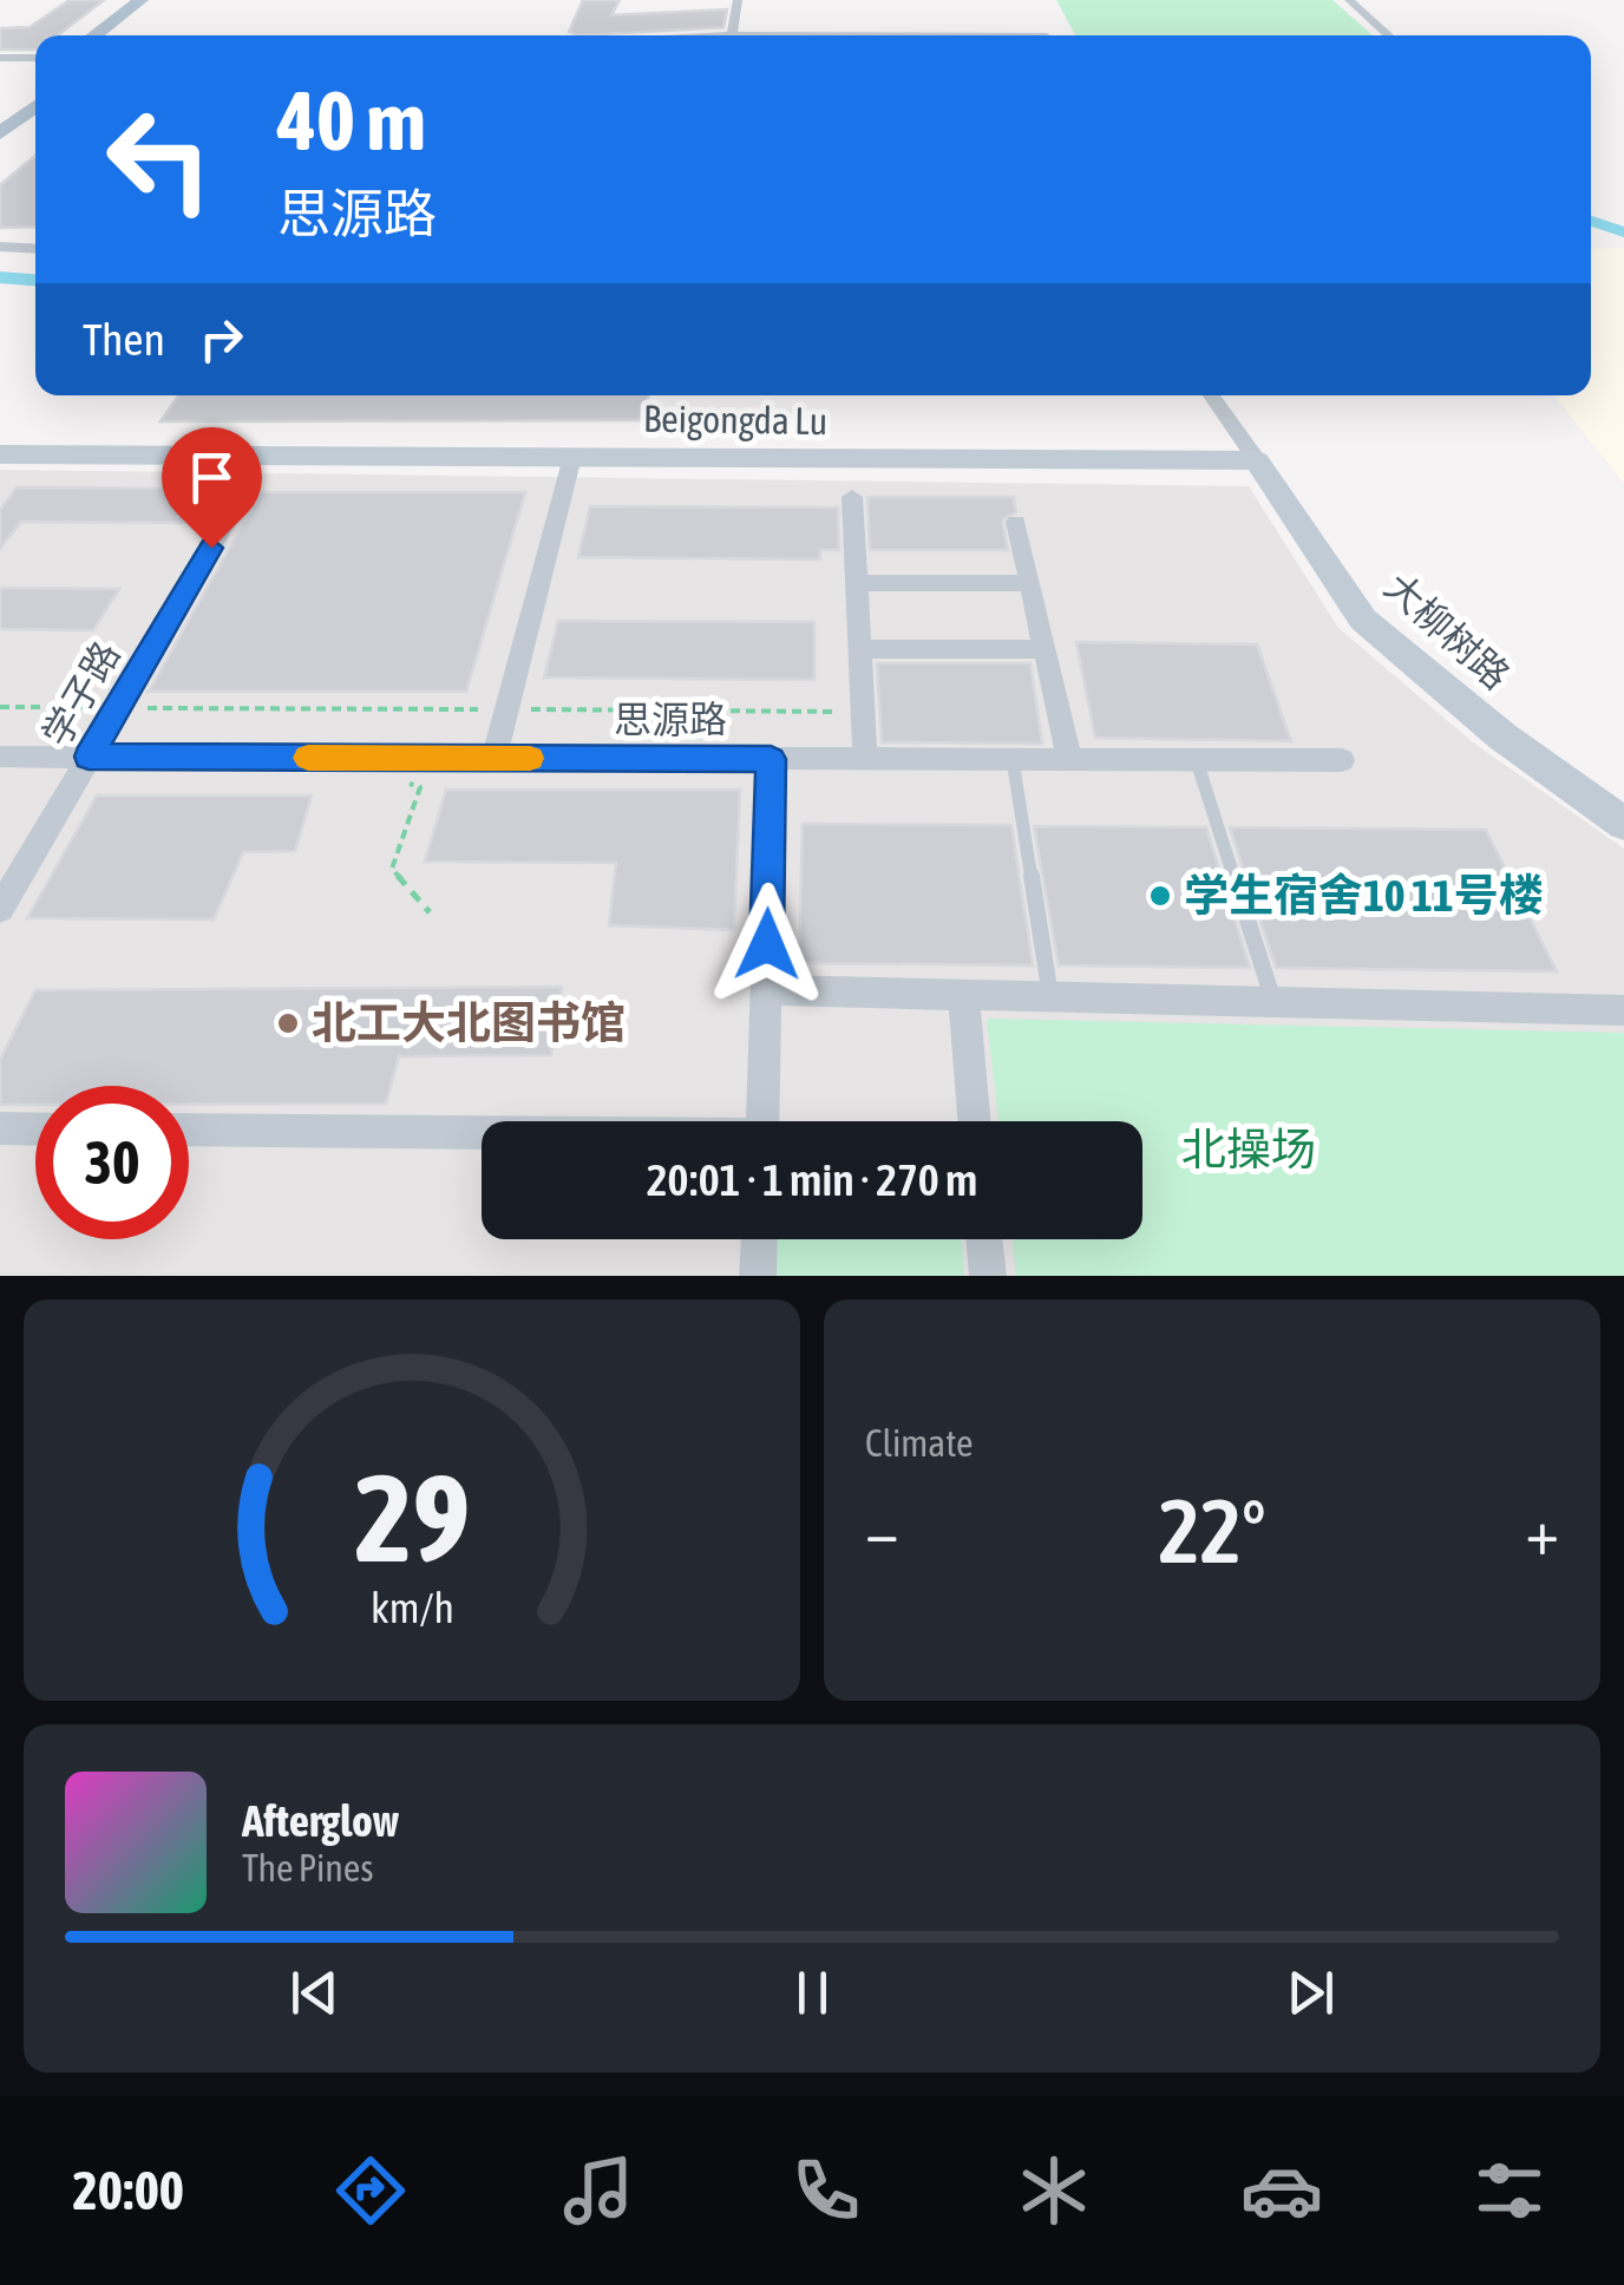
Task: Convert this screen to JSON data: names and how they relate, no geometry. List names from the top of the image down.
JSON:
{
  "streets": {
    "street": [
      "Beigongda Lu",
      "大柳树路",
      "学子路",
      "思源路"
    ]
  },
  "crossings": [
    ["Beigongda Lu", "大柳树路"],
    ["学子路", "思源路"]
  ],
  "parks": ["北操场"],
  "places": ["学生宿舍10 11号楼", "北工大北图书馆"],
  "page": {
    "turn": ["40 m", "思源路"],
    "then": "Then",
    "limit": "30",
    "trip": "20:01 · 1 min · 270 m",
    "tile": "Climate",
    "heat": ["−", "22°", "+"],
    "song": ["Afterglow", "The Pines"],
    "tabs": "20:00",
    "gauge": ["29", "km/h"]
  }
}
